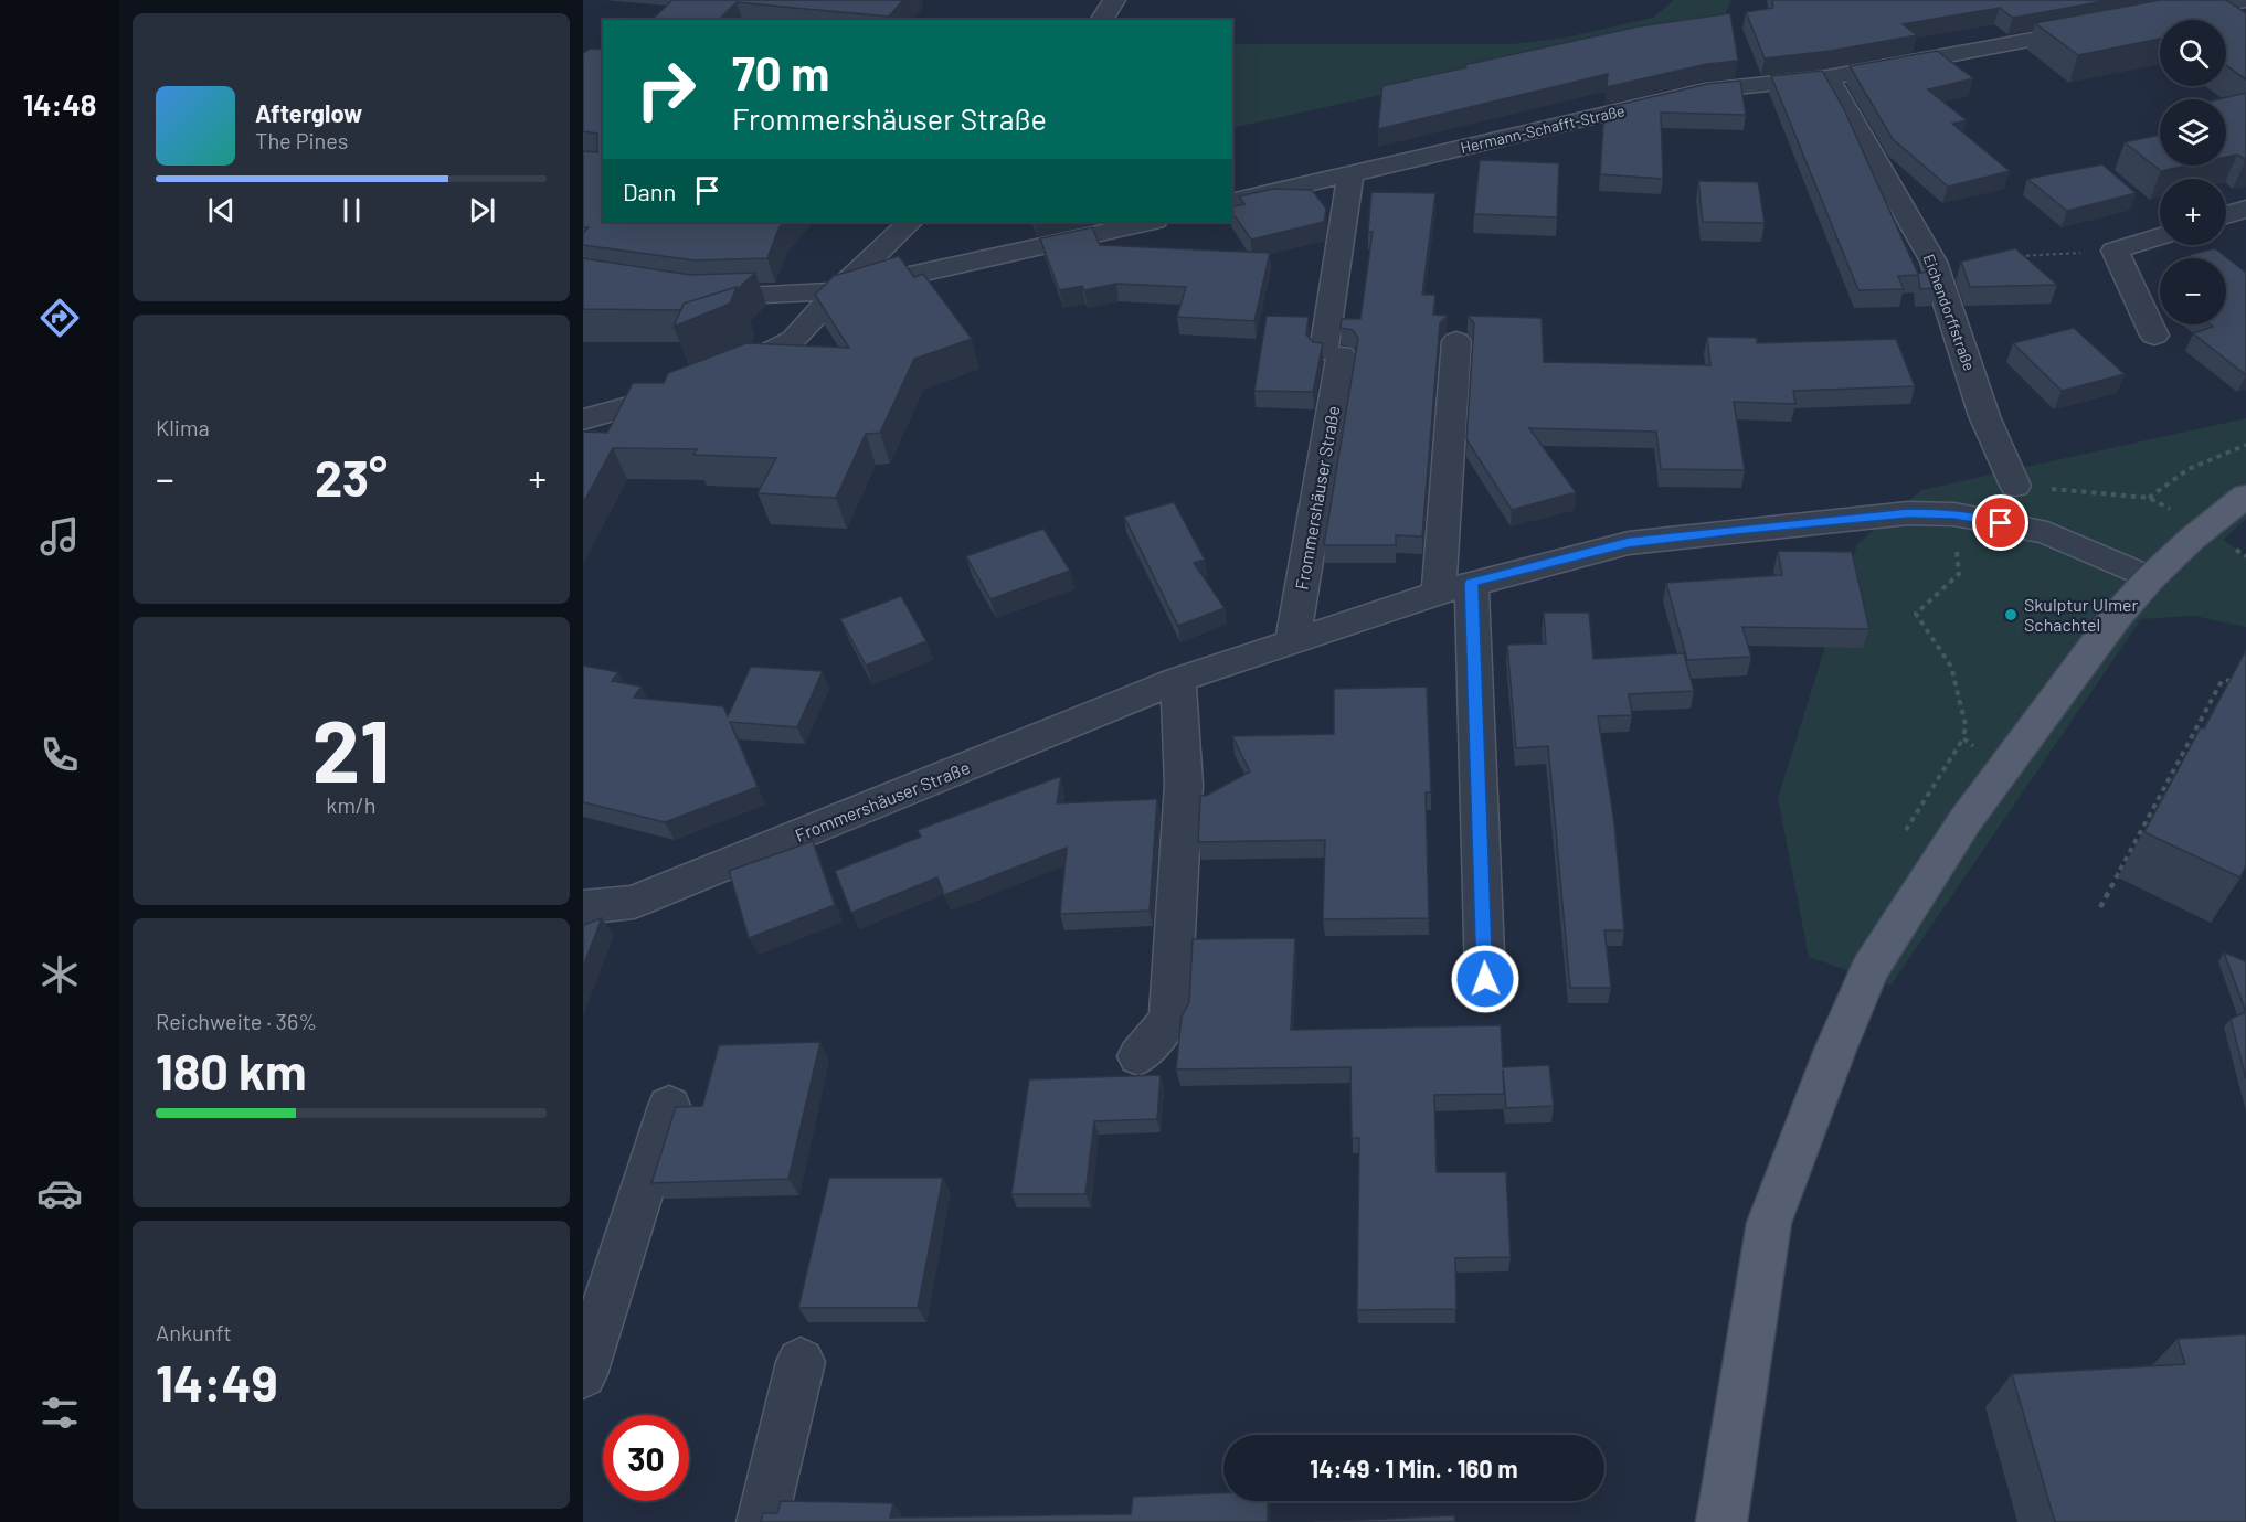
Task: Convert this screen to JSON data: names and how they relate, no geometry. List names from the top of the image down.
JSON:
{
  "streets": {
    "street": ["Hermann-Schafft-Straße", "Eichendorffstraße", "Frommershäuser Straße"]
  },
  "crossings": [
    ["Hermann-Schafft-Straße", "Eichendorffstraße"],
    ["Hermann-Schafft-Straße", "Frommershäuser Straße"]
  ],
  "places": ["Skulptur Ulmer Schachtel"],
  "page": {
    "tabs": "14:48",
    "map_buttons": ["+", "−"],
    "turn": ["70 m", "Frommershäuser Straße"],
    "song": ["Afterglow", "The Pines"],
    "then": "Dann",
    "tile": [
      "Klima",
      ["21", "km/h"],
      ["Reichweite · 36%", "180 km"],
      ["Ankunft", "14:49"]
    ],
    "heat": ["−", "23°", "+"],
    "limit": "30",
    "trip": "14:49 · 1 Min. · 160 m"
  }
}
